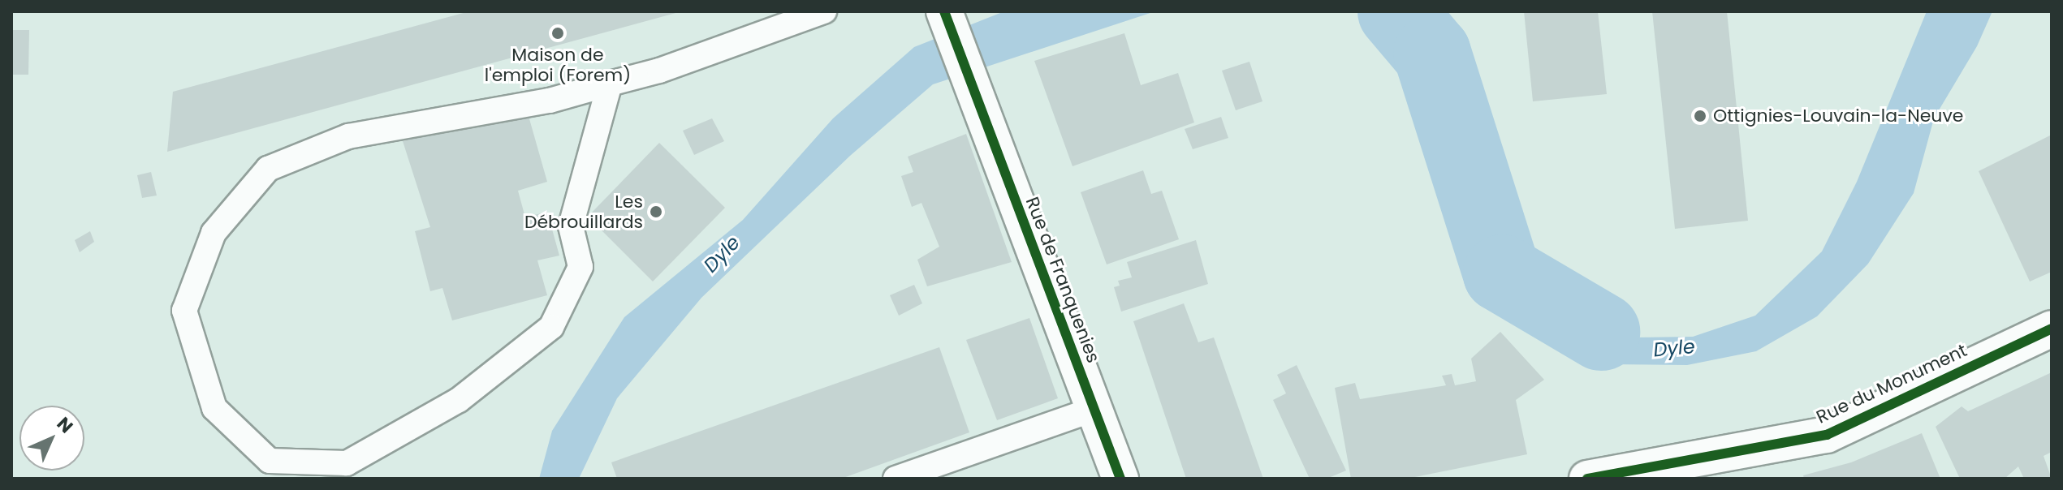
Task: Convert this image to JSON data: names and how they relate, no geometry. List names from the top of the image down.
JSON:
{
  "streets": {
    "street": ["Rue de Franquenies", "Rue du Monument"]
  },
  "water": ["Dyle"],
  "places": ["Maison de l'emploi (Forem)", "Ottignies-Louvain-la-Neuve", "Les Débrouillards"],
  "north": "top right"
}
